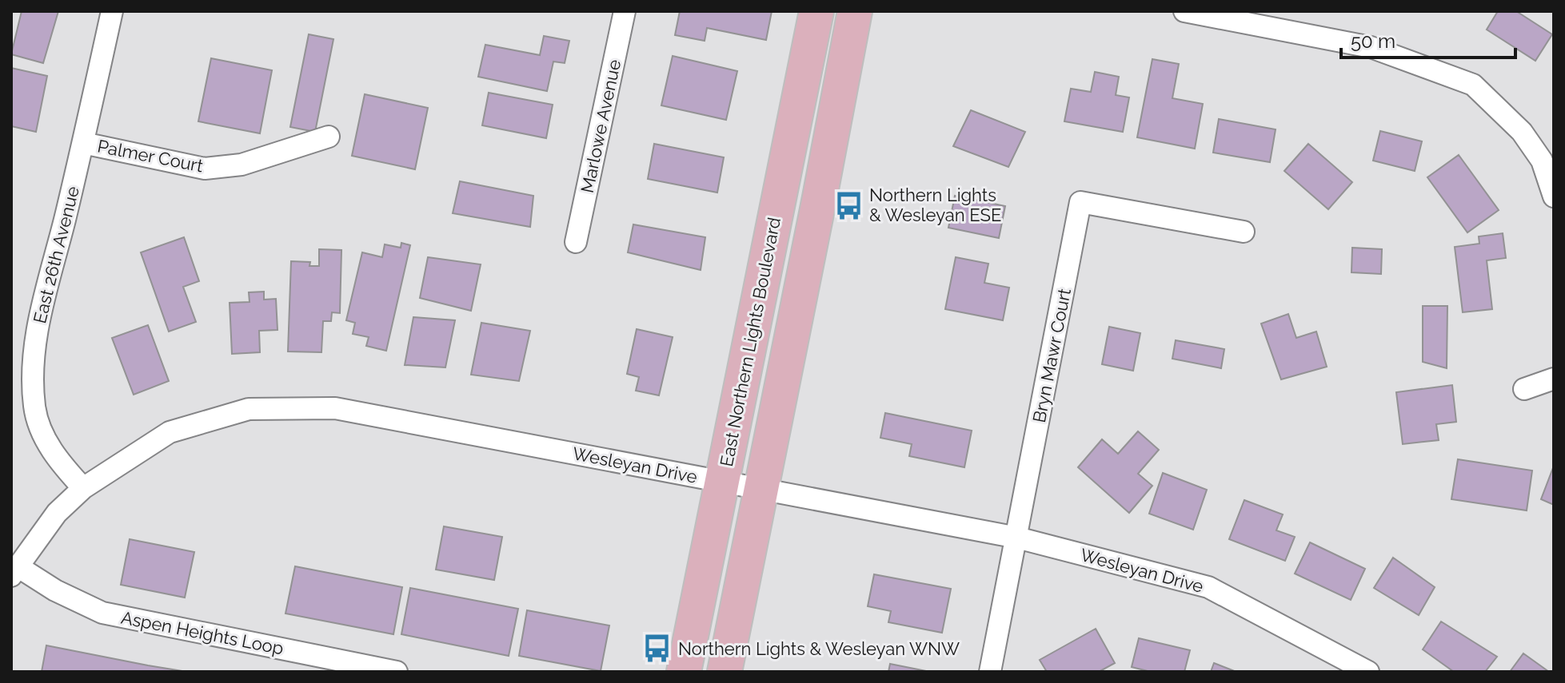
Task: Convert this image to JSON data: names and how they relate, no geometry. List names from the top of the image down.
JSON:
{
  "streets": {
    "main road": ["East Northern Lights Boulevard"],
    "street": [
      "Marlowe Avenue",
      "Palmer Court",
      "East 26th Avenue",
      "Bryn Mawr Court",
      "Wesleyan Drive",
      "Aspen Heights Loop"
    ]
  },
  "crossings": [
    ["Palmer Court", "East 26th Avenue"],
    ["East 26th Avenue", "Wesleyan Drive"],
    ["East Northern Lights Boulevard", "Wesleyan Drive"],
    ["Bryn Mawr Court", "Wesleyan Drive"],
    ["Wesleyan Drive", "Aspen Heights Loop"]
  ],
  "places": {
    "bus stop": ["Northern Lights & Wesleyan ESE", "Northern Lights & Wesleyan WNW"]
  },
  "scale_bar": "50 m"
}
